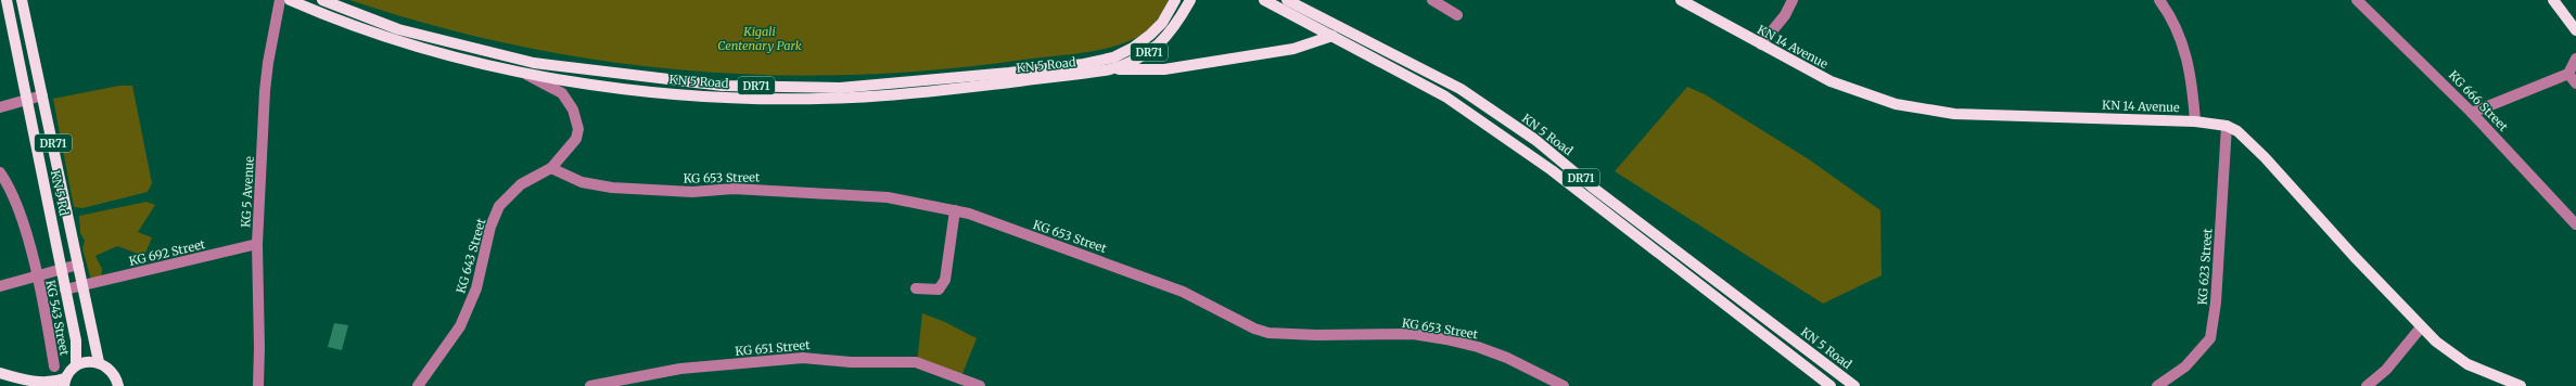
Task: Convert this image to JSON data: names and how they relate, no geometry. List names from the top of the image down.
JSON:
{
  "streets": {
    "main road": [
      "KN 14 Avenue",
      "DR71",
      "KN 5 Road",
      "KN 5 Rd"
    ],
    "street": [
      "KG 666 Street",
      "KG 653 Street",
      "KG 5 Avenue",
      "KG 692 Street",
      "KG 643 Street",
      "KG 623 Street",
      "KG 543 Street",
      "KG 651 Street"
    ]
  },
  "crossings": [
    ["KN 14 Avenue", "KG 623 Street"],
    ["DR71", "KN 5 Rd"],
    ["DR71", "KG 692 Street"],
    ["KN 5 Road", "KG 643 Street"],
    ["KG 653 Street", "KG 643 Street"],
    ["KG 5 Avenue", "KG 692 Street"],
    ["KN 5 Rd", "KG 692 Street"]
  ],
  "parks": ["Kigali Centenary Park"]
}
